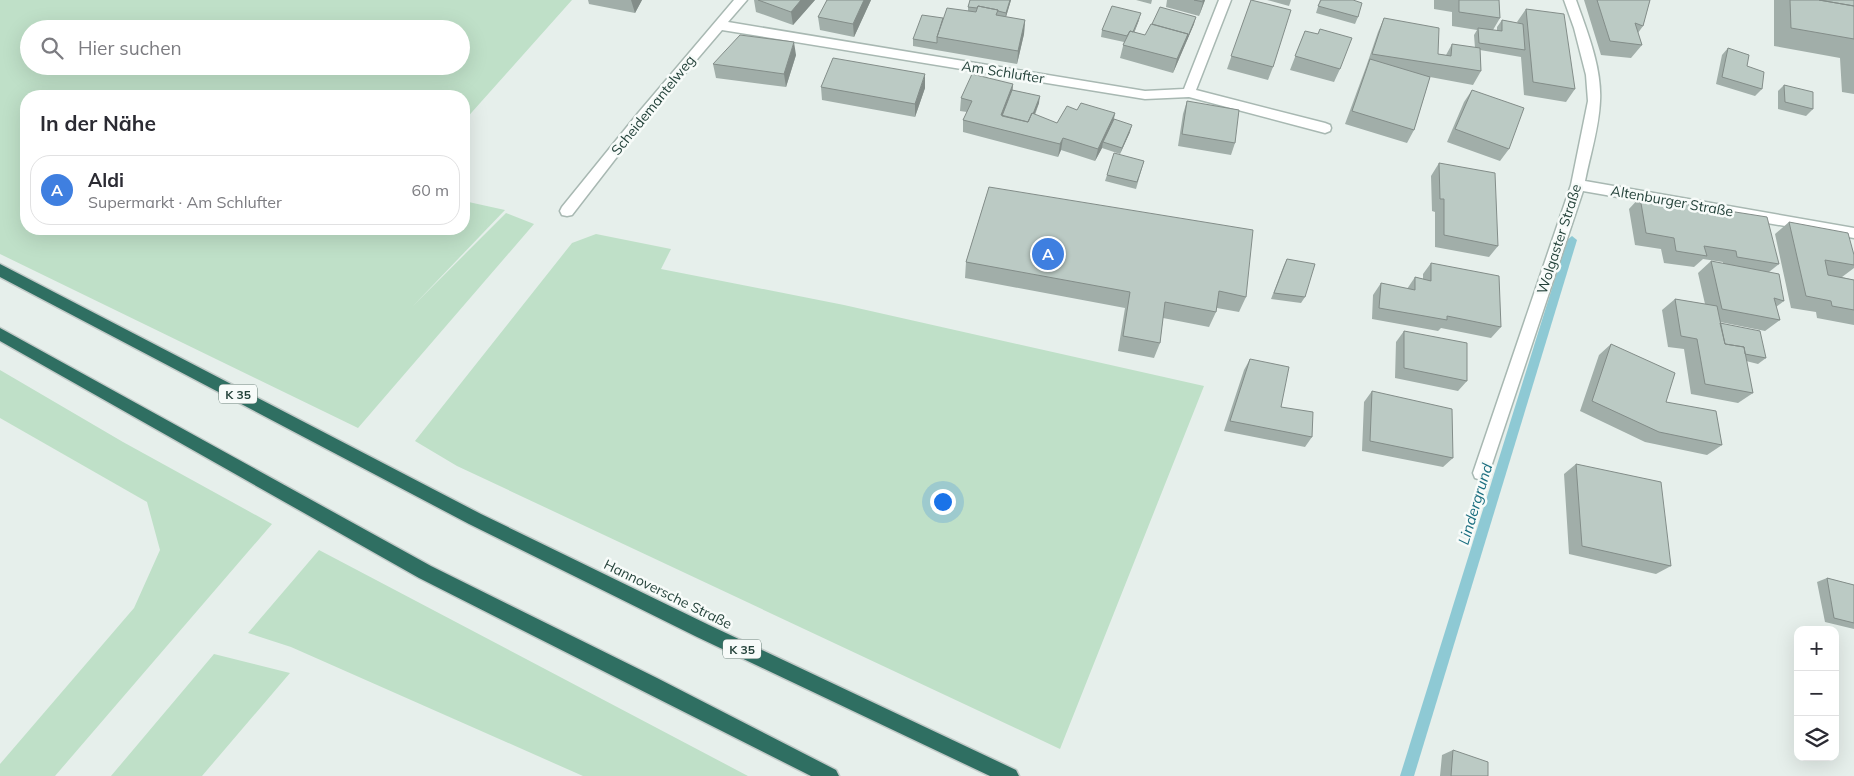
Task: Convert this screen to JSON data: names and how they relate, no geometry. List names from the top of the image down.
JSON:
{
  "streets": {
    "highway": ["K 35", "Hannoversche Straße"],
    "street": [
      "Am Schlufter",
      "Scheidemantelweg",
      "Altenburger Straße",
      "Wolgaster Straße"
    ]
  },
  "crossings": [
    ["Am Schlufter", "Scheidemantelweg"],
    ["Altenburger Straße", "Wolgaster Straße"]
  ],
  "water": ["Lindergrund"],
  "page": {
    "search": "Hier suchen",
    "heading": "In der Nähe",
    "list": [
      {
        "mark": "A",
        "name": "Aldi",
        "note": "Supermarkt · Am Schlufter",
        "value": "60 m"
      }
    ],
    "pins": "A",
    "map_buttons": ["+", "−"]
  }
}
